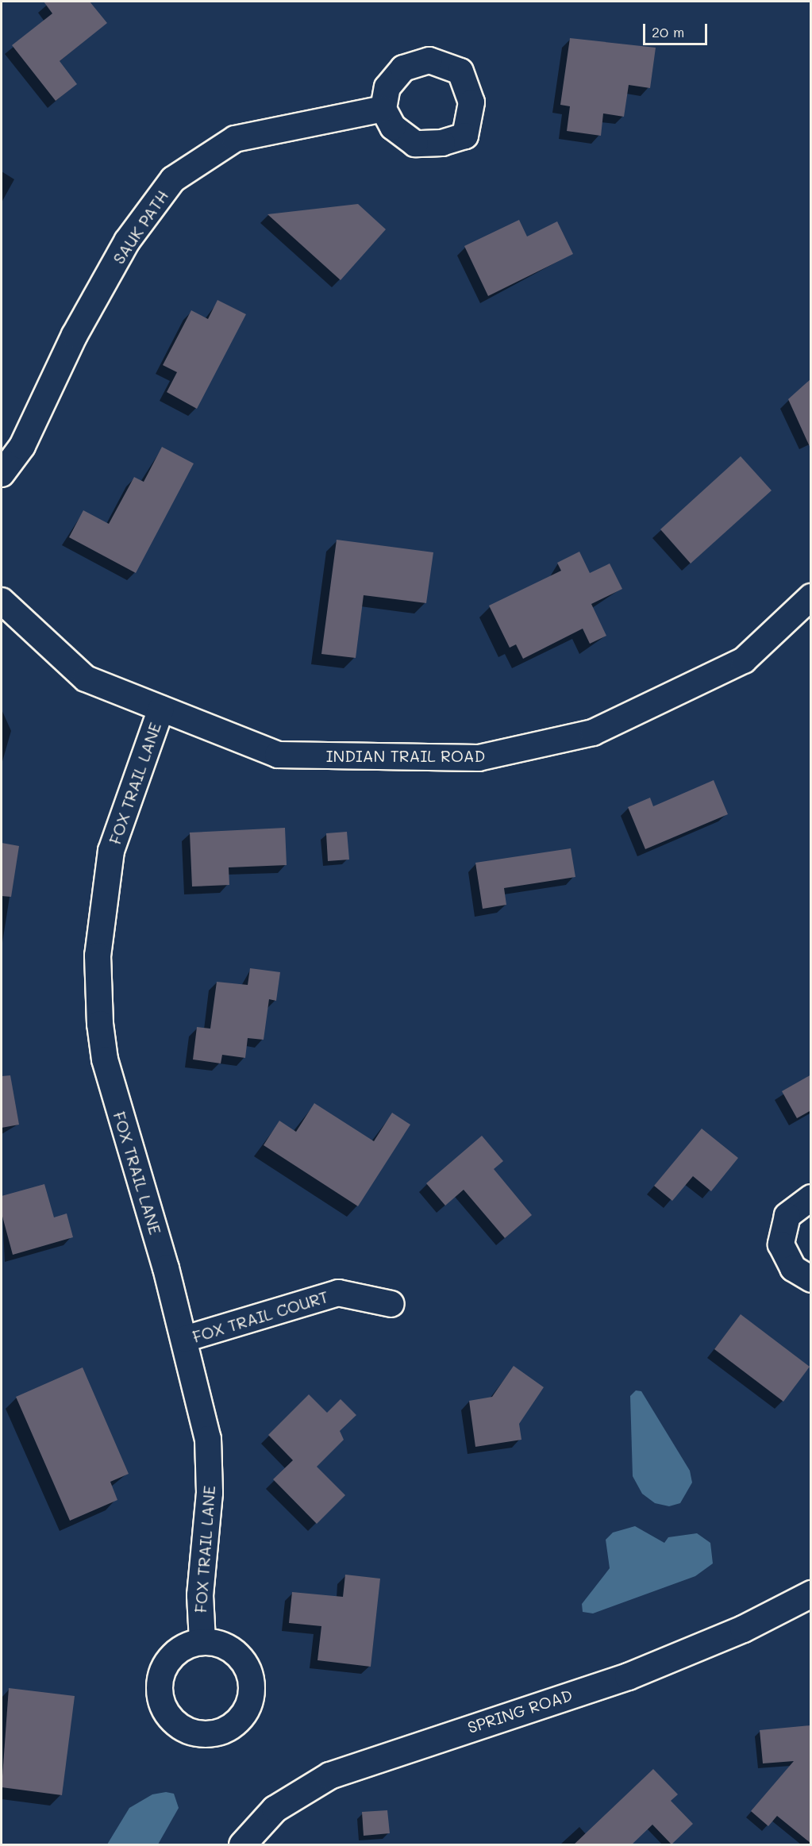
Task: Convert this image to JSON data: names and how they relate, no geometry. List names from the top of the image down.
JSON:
{
  "streets": {
    "street": [
      "SAUK PATH",
      "INDIAN TRAIL ROAD",
      "FOX TRAIL LANE",
      "FOX TRAIL COURT",
      "SPRING ROAD"
    ]
  },
  "crossings": [
    ["INDIAN TRAIL ROAD", "FOX TRAIL LANE"],
    ["FOX TRAIL LANE", "FOX TRAIL COURT"]
  ],
  "scale_bar": "20 m"
}
